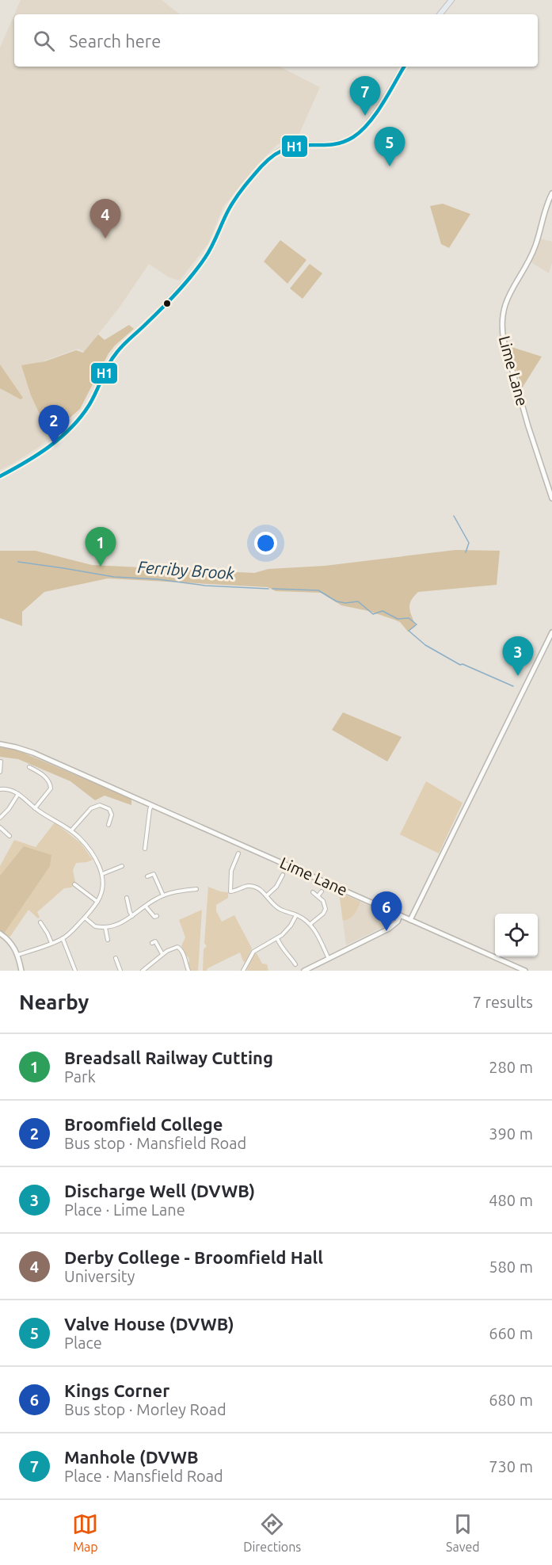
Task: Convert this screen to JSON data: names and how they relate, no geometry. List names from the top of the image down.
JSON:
{
  "streets": {
    "street": ["Lime Lane"]
  },
  "water": ["Ferriby Brook"],
  "lines": ["transit line H1"],
  "page": {
    "search": "Search here",
    "pins": [
      "7",
      "5",
      "4",
      "2",
      "1",
      "3",
      "6"
    ],
    "heading": ["Nearby", "7 results"],
    "list": [
      {
        "mark": "1",
        "name": "Breadsall Railway Cutting",
        "note": "Park",
        "value": "280 m"
      },
      {
        "mark": "2",
        "name": "Broomfield College",
        "note": "Bus stop · Mansfield Road",
        "value": "390 m"
      },
      {
        "mark": "3",
        "name": "Discharge Well (DVWB)",
        "note": "Place · Lime Lane",
        "value": "480 m"
      },
      {
        "mark": "4",
        "name": "Derby College - Broomfield Hall",
        "note": "University",
        "value": "580 m"
      },
      {
        "mark": "5",
        "name": "Valve House (DVWB)",
        "note": "Place",
        "value": "660 m"
      },
      {
        "mark": "6",
        "name": "Kings Corner",
        "note": "Bus stop · Morley Road",
        "value": "680 m"
      },
      {
        "mark": "7",
        "name": "Manhole (DVWB",
        "note": "Place · Mansfield Road",
        "value": "730 m"
      }
    ],
    "nav": ["Map", "Directions", "Saved"]
  }
}
